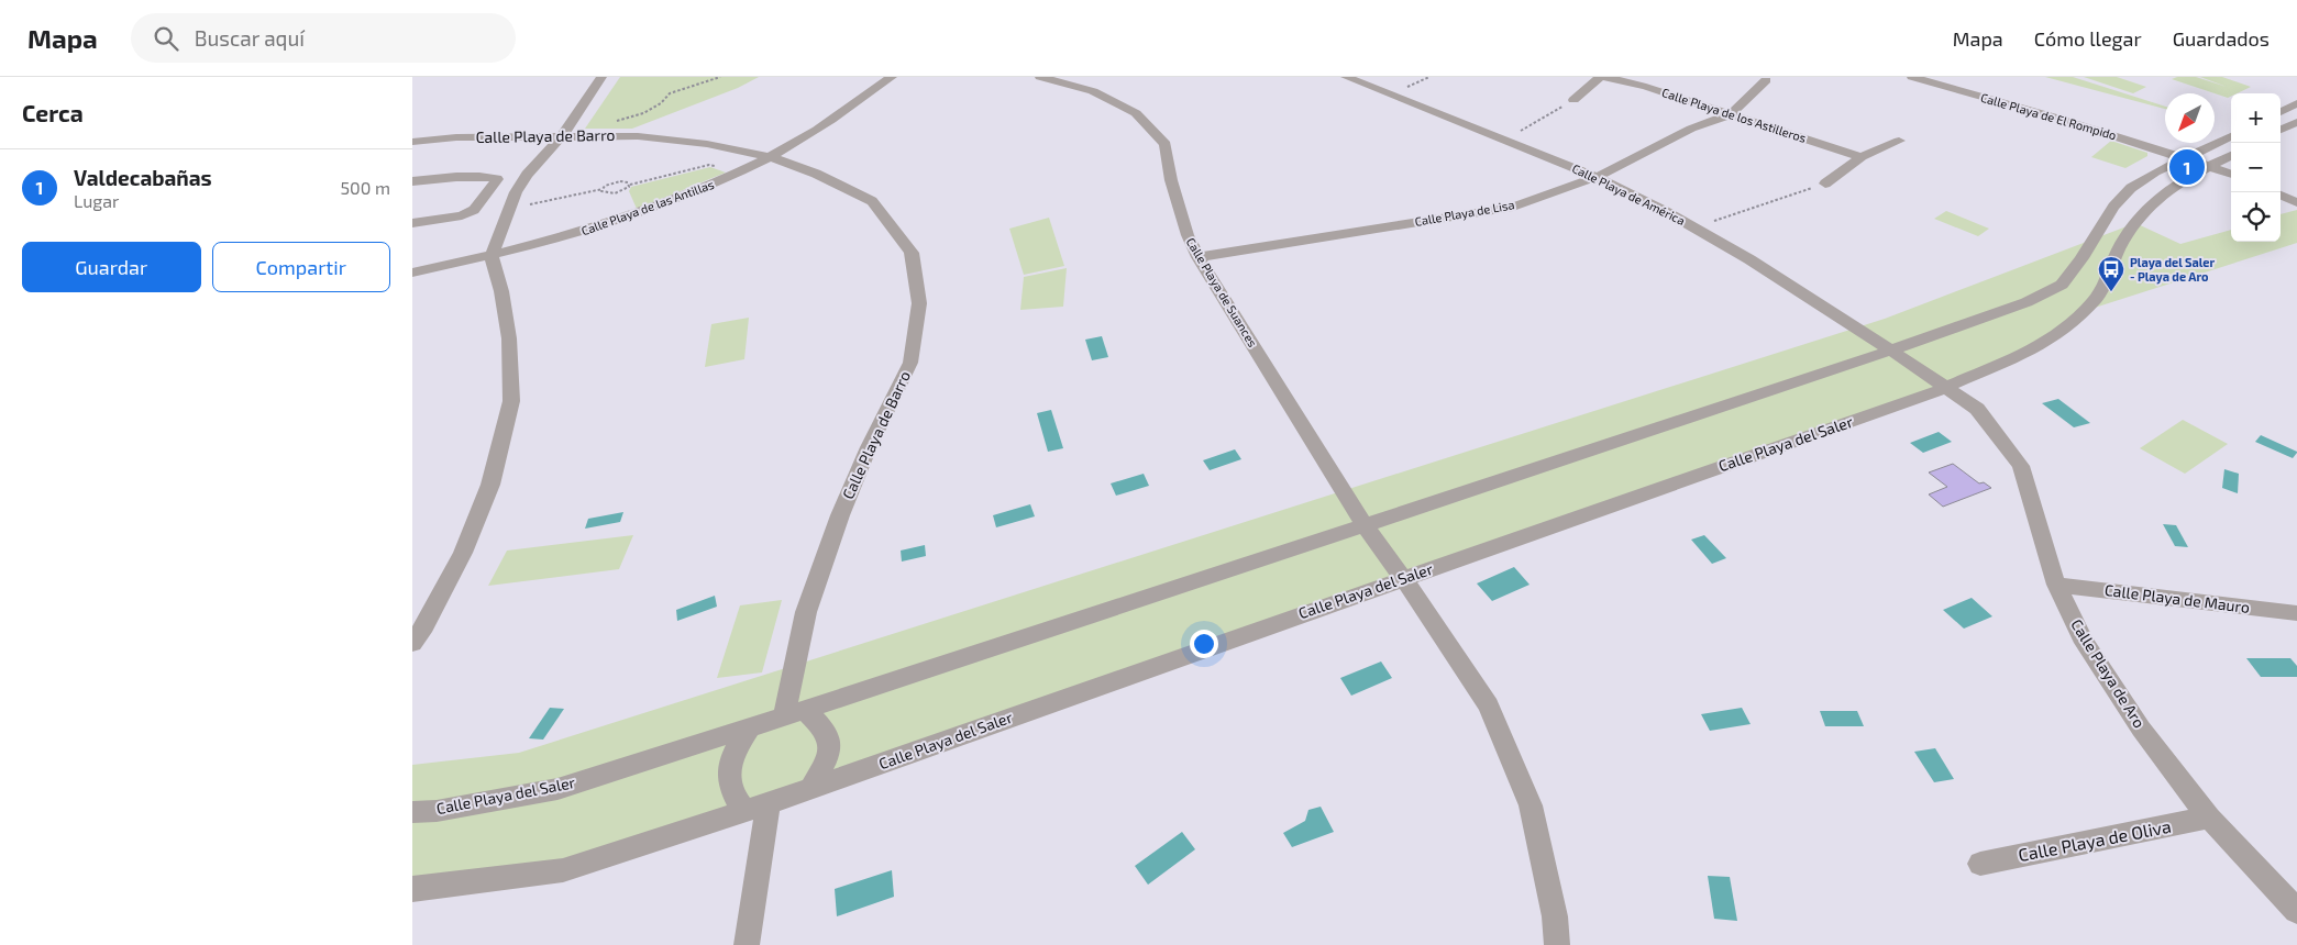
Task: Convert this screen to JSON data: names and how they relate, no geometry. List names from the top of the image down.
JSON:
{
  "streets": {
    "street": [
      "Calle Playa de los Astilleros",
      "Calle Playa de El Rompido",
      "Calle Playa de Barro",
      "Calle Playa de América",
      "Calle Playa de las Antillas",
      "Calle Playa de Lisa",
      "Calle Playa de Suances",
      "Calle Playa del Saler",
      "Calle Playa de Mauro",
      "Calle Playa de Aro",
      "Calle Playa de Oliva"
    ]
  },
  "crossings": [
    ["Calle Playa de los Astilleros", "Calle Playa de Lisa"],
    ["Calle Playa de El Rompido", "Calle Playa del Saler"],
    ["Calle Playa de Barro", "Calle Playa de las Antillas"],
    ["Calle Playa de Barro", "Calle Playa del Saler"],
    ["Calle Playa de América", "Calle Playa de Lisa"],
    ["Calle Playa de América", "Calle Playa del Saler"],
    ["Calle Playa de América", "Calle Playa de Aro"],
    ["Calle Playa de Lisa", "Calle Playa de Suances"],
    ["Calle Playa de Suances", "Calle Playa del Saler"],
    ["Calle Playa del Saler", "Calle Playa de Aro"],
    ["Calle Playa de Mauro", "Calle Playa de Aro"],
    ["Calle Playa de Aro", "Calle Playa de Oliva"]
  ],
  "places": {
    "bus stop": ["Playa del Saler - Playa de Aro"]
  },
  "north": "bottom left",
  "page": {
    "header": "Mapa",
    "search": "Buscar aquí",
    "nav": ["Mapa", "Cómo llegar", "Guardados"],
    "heading": "Cerca",
    "map_buttons": ["+", "−"],
    "pins": "1",
    "list": [
      {
        "mark": "1",
        "name": "Valdecabañas",
        "note": "Lugar",
        "value": "500 m"
      }
    ],
    "buttons": ["Guardar", "Compartir"]
  }
}
